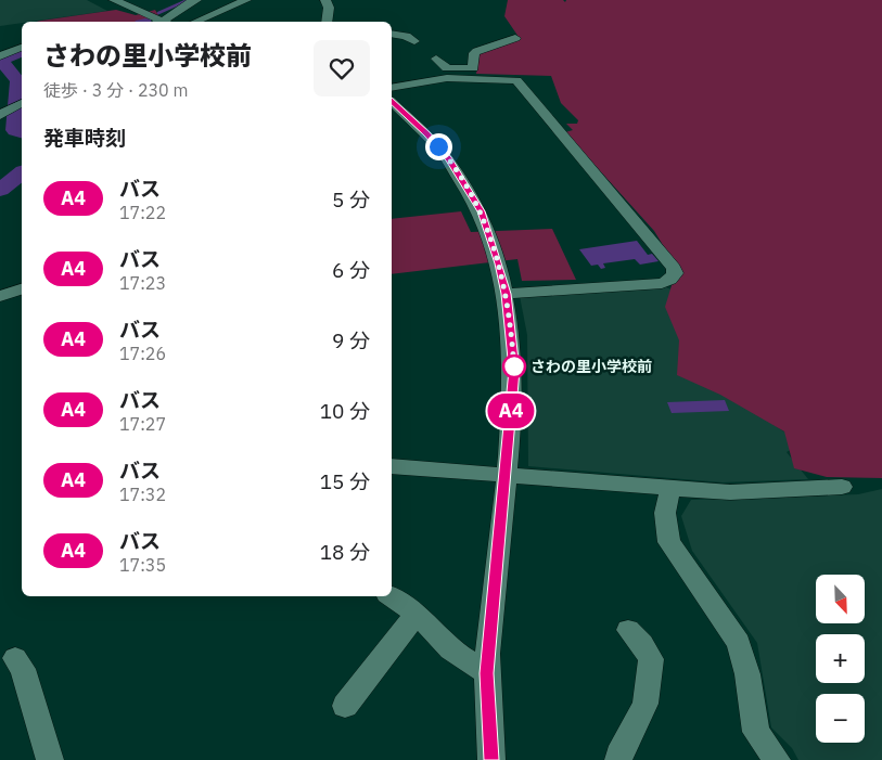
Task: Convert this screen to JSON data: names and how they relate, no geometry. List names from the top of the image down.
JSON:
{
  "places": ["さわの里小学校前"],
  "lines": ["bus line A4"],
  "north": "bottom right",
  "page": {
    "on_map": "A4",
    "heading": [
      ["さわの里小学校前", "徒歩 · 3 分 · 230 m"],
      "発車時刻"
    ],
    "list": [
      {
        "mark": "A4",
        "name": "バス",
        "note": "17:22",
        "value": "5 分"
      },
      {
        "mark": "A4",
        "name": "バス",
        "note": "17:23",
        "value": "6 分"
      },
      {
        "mark": "A4",
        "name": "バス",
        "note": "17:26",
        "value": "9 分"
      },
      {
        "mark": "A4",
        "name": "バス",
        "note": "17:27",
        "value": "10 分"
      },
      {
        "mark": "A4",
        "name": "バス",
        "note": "17:32",
        "value": "15 分"
      },
      {
        "mark": "A4",
        "name": "バス",
        "note": "17:35",
        "value": "18 分"
      }
    ],
    "map_buttons": ["+", "−"]
  }
}
